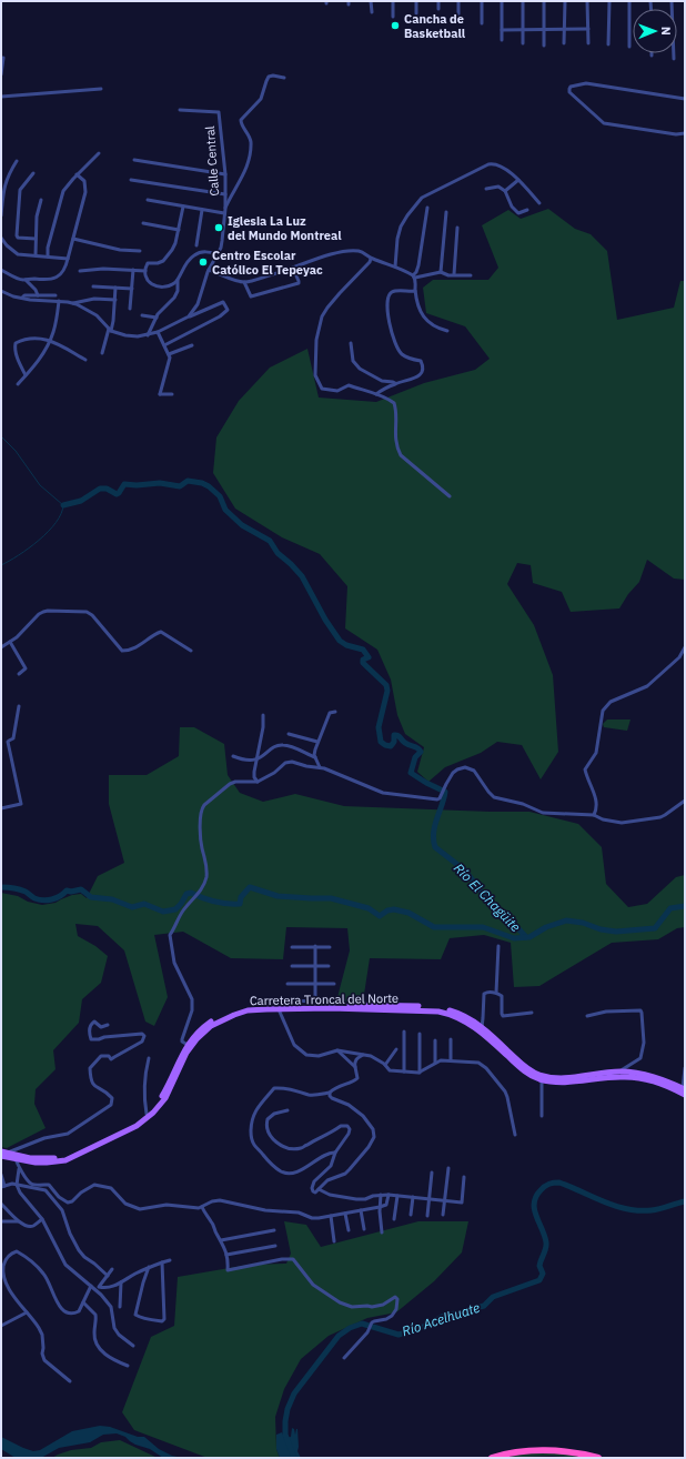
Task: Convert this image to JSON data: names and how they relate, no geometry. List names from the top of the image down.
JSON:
{
  "streets": {
    "main road": ["Carretera Troncal del Norte"],
    "street": ["Calle Central"]
  },
  "water": ["Río El Chagüite", "Río Acelhuate"],
  "places": ["Cancha de Basketball", "Iglesia La Luz del Mundo Montreal", "Centro Escolar Católico El Tepeyac"],
  "north": "right"
}
